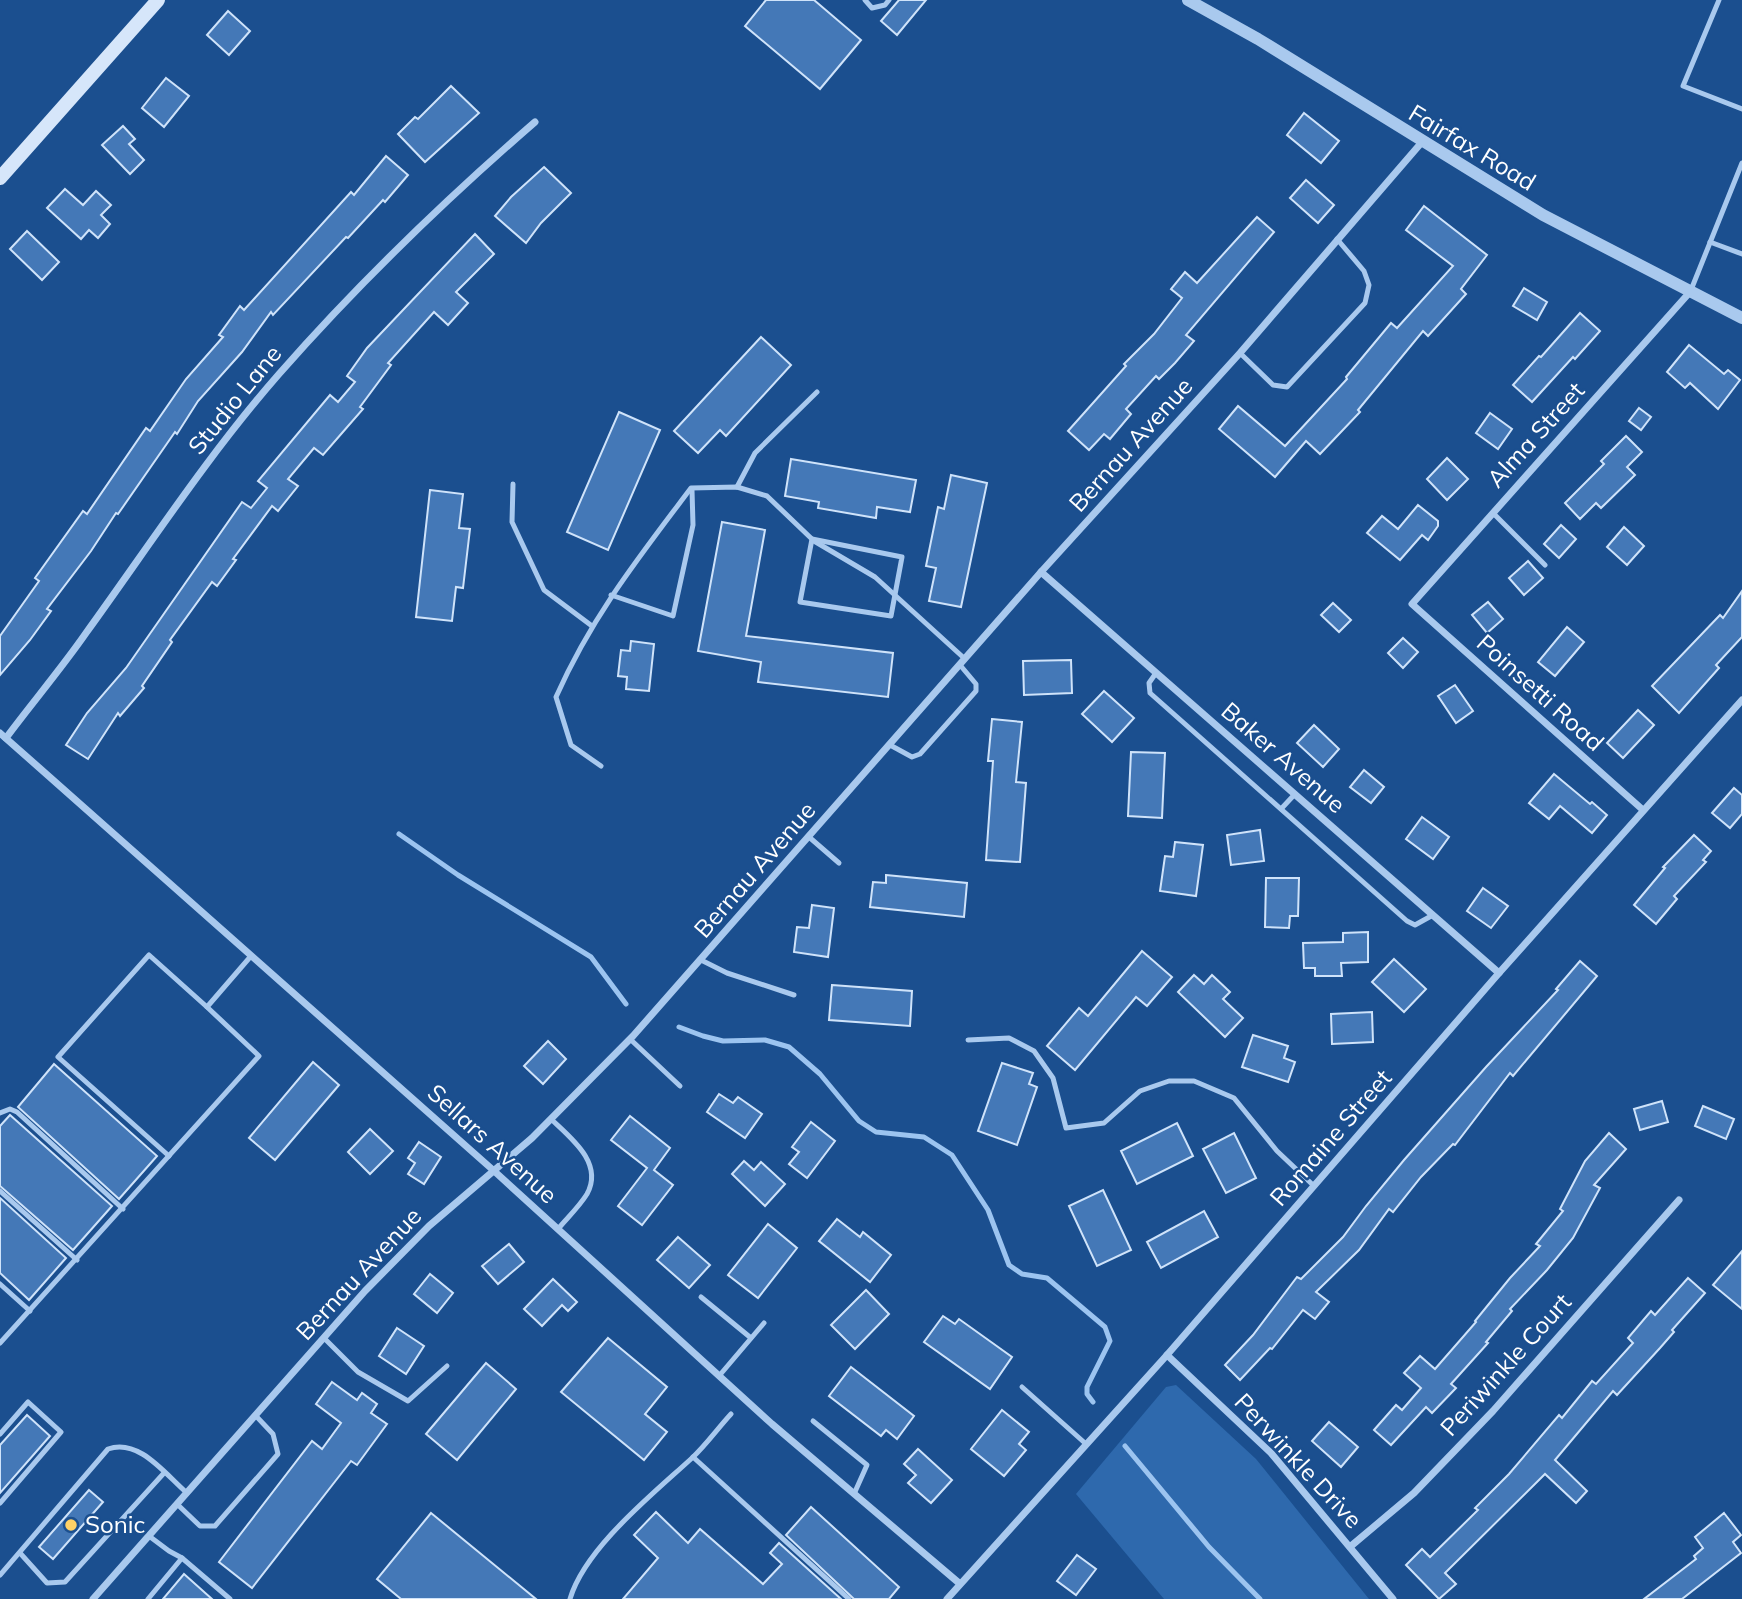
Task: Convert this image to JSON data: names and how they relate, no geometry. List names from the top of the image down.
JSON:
{
  "streets": {
    "street": [
      "Fairfax Road",
      "Studio Lane",
      "Alma Street",
      "Bernau Avenue",
      "Poinsetti Road",
      "Baker Avenue",
      "Romaine Street",
      "Sellars Avenue",
      "Periwinkle Court",
      "Perwinkle Drive"
    ]
  },
  "crossings": [
    ["Fairfax Road", "Alma Street"],
    ["Fairfax Road", "Bernau Avenue"],
    ["Studio Lane", "Sellars Avenue"],
    ["Alma Street", "Poinsetti Road"],
    ["Bernau Avenue", "Baker Avenue"],
    ["Bernau Avenue", "Sellars Avenue"],
    ["Poinsetti Road", "Romaine Street"],
    ["Baker Avenue", "Romaine Street"],
    ["Romaine Street", "Sellars Avenue"],
    ["Romaine Street", "Perwinkle Drive"],
    ["Periwinkle Court", "Perwinkle Drive"]
  ],
  "places": ["Sonic"]
}
